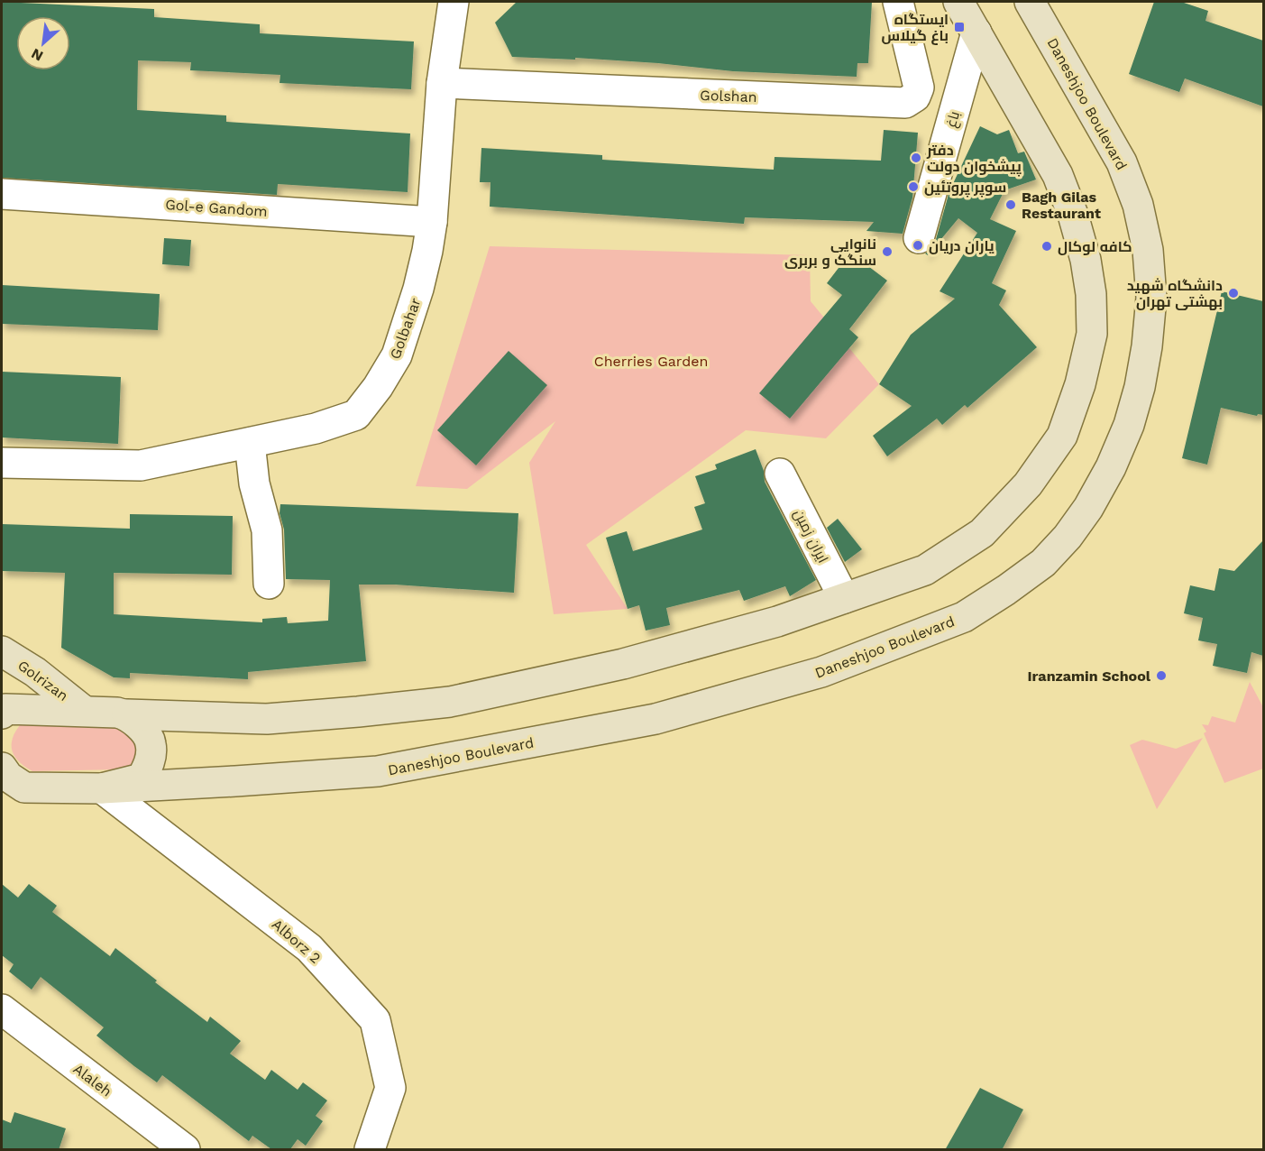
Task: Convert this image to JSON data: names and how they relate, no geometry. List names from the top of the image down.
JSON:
{
  "streets": {
    "main road": ["Daneshjoo Boulevard", "Golrizan"],
    "street": [
      "Golshan",
      "باغ",
      "Gol-e Gandom",
      "Golbahar",
      "ایران زمین",
      "Alborz 2",
      "Alaleh"
    ]
  },
  "crossings": [
    ["Golshan", "Golbahar"],
    ["Daneshjoo Boulevard", "Alborz 2"],
    ["Gol-e Gandom", "Golbahar"]
  ],
  "parks": ["Cherries Garden"],
  "places": {
    "transit": ["ایستگاه باغ گیلاس"],
    "other": [
      "دفتر پیشخوان دولت",
      "سوپر پروتئین",
      "Bagh Gilas Restaurant",
      "یاران دریان",
      "کافه لوکال",
      "نانوایی سنگک و بربری",
      "دانشگاه شهید بهشتی تهران",
      "Iranzamin School"
    ]
  },
  "north": "bottom left"
}
